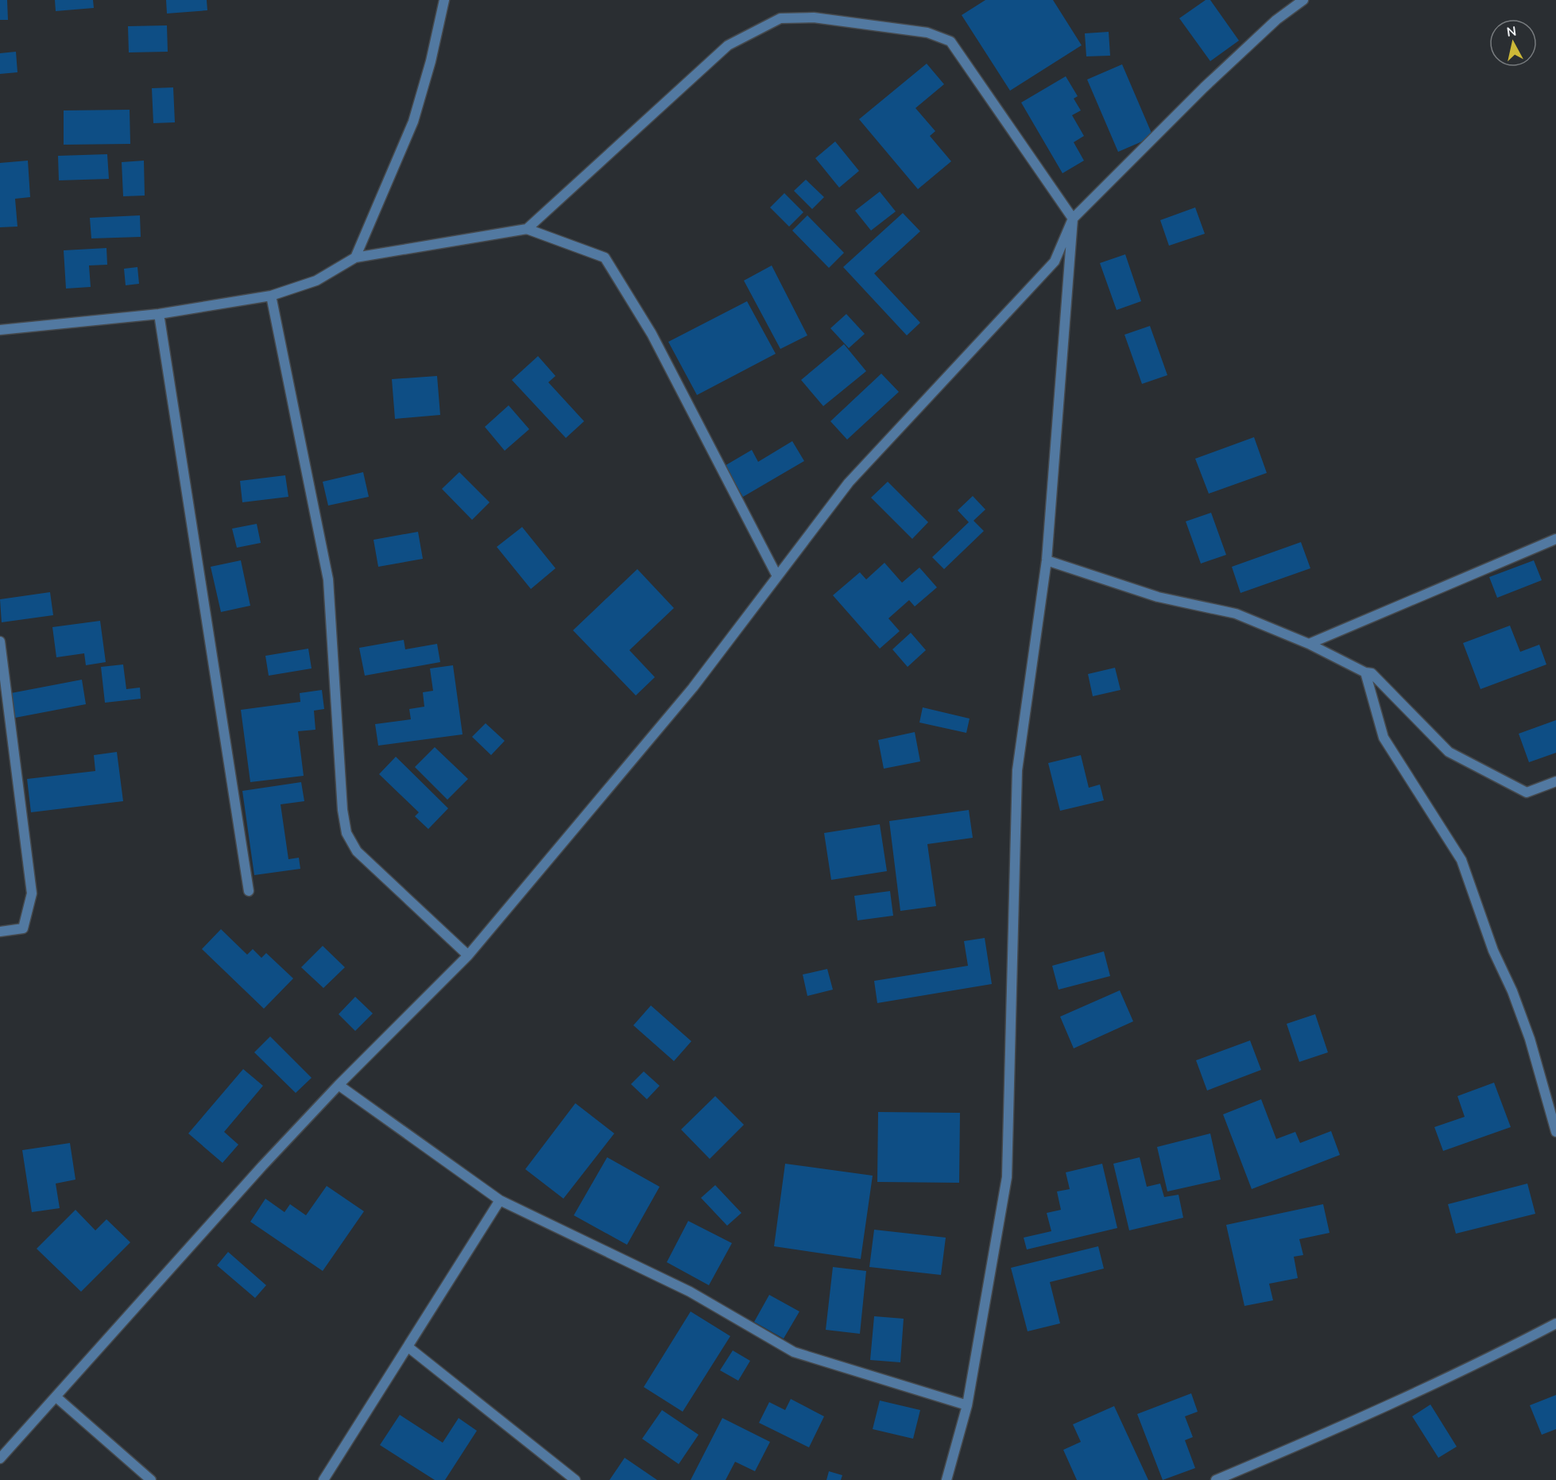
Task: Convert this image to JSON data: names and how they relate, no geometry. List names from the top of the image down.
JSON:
{
  "north": "top"
}
